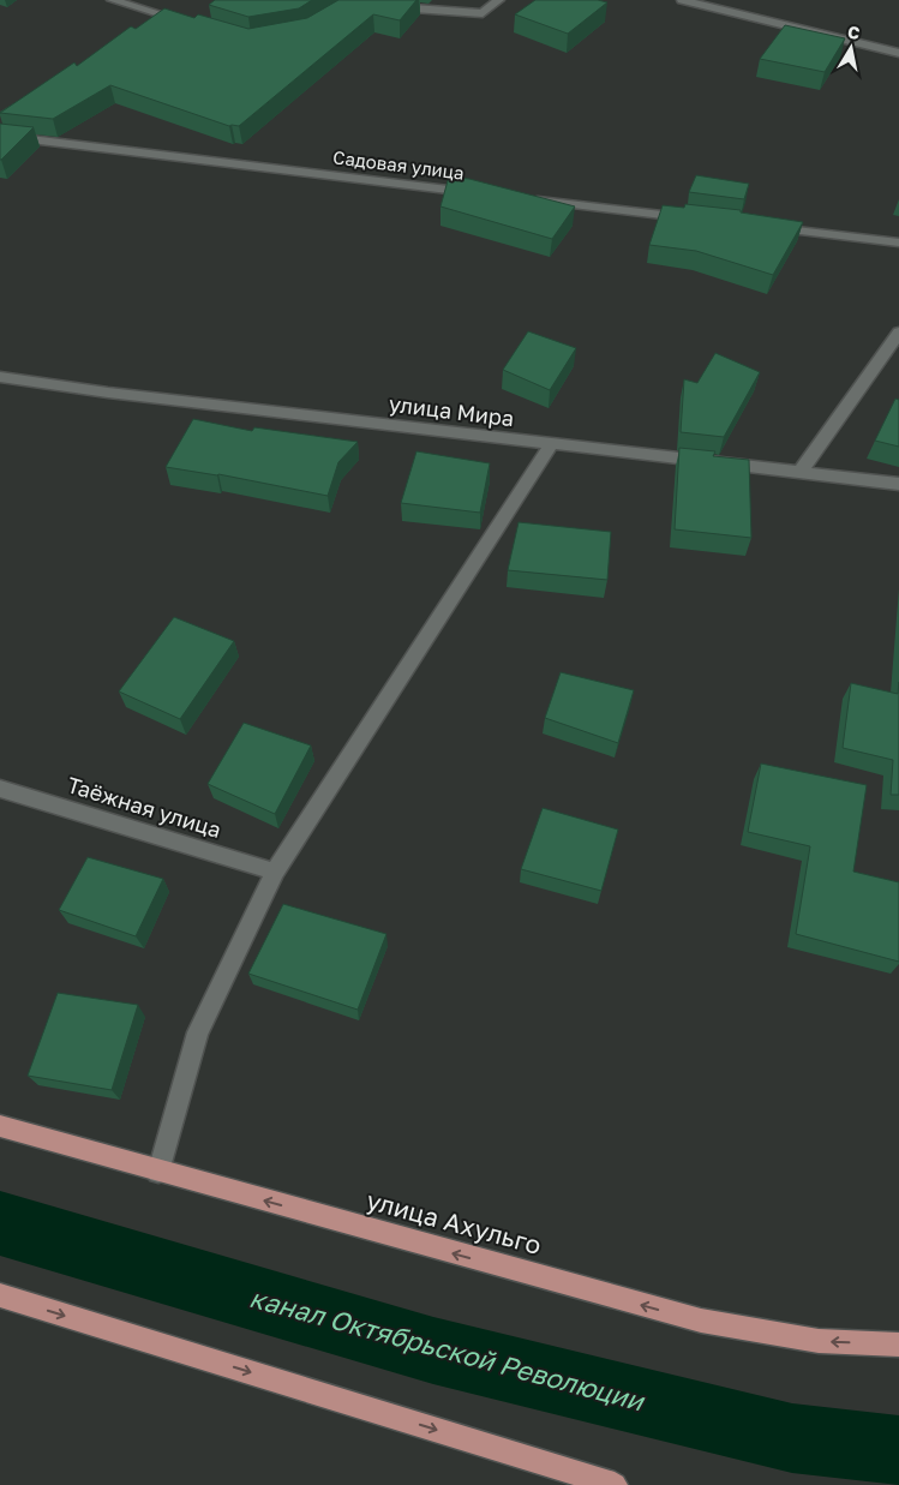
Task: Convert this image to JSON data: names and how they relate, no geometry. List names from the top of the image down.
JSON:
{
  "streets": {
    "main road": ["улица Ахульго"],
    "street": ["Садовая улица", "улица Мира", "Таёжная улица"]
  },
  "one_way": ["улица Ахульго"],
  "water": ["канал Октябрьской Революции"],
  "north": "top"
}
